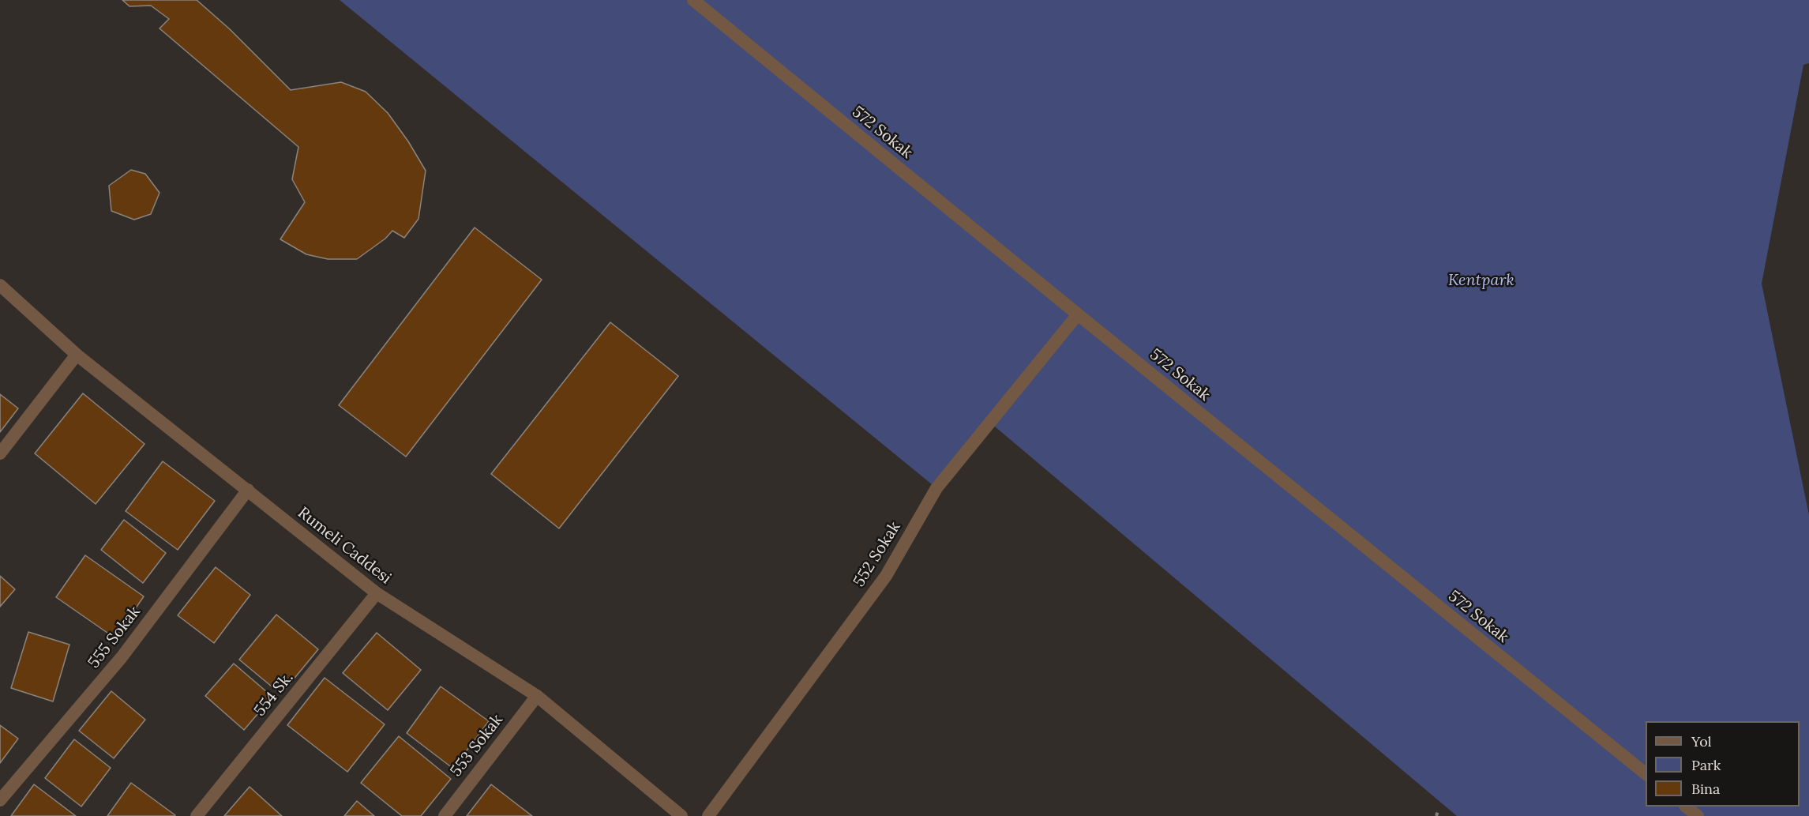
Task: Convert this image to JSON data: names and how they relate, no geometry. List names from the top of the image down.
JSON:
{
  "streets": {
    "street": [
      "572 Sokak",
      "Rumeli Caddesi",
      "552 Sokak",
      "555 Sokak",
      "554 Sk.",
      "553 Sokak"
    ]
  },
  "crossings": [
    ["572 Sokak", "552 Sokak"],
    ["Rumeli Caddesi", "555 Sokak"],
    ["Rumeli Caddesi", "554 Sk."],
    ["Rumeli Caddesi", "553 Sokak"]
  ],
  "parks": ["Kentpark"],
  "legend": ["Yol", "Park", "Bina"]
}
